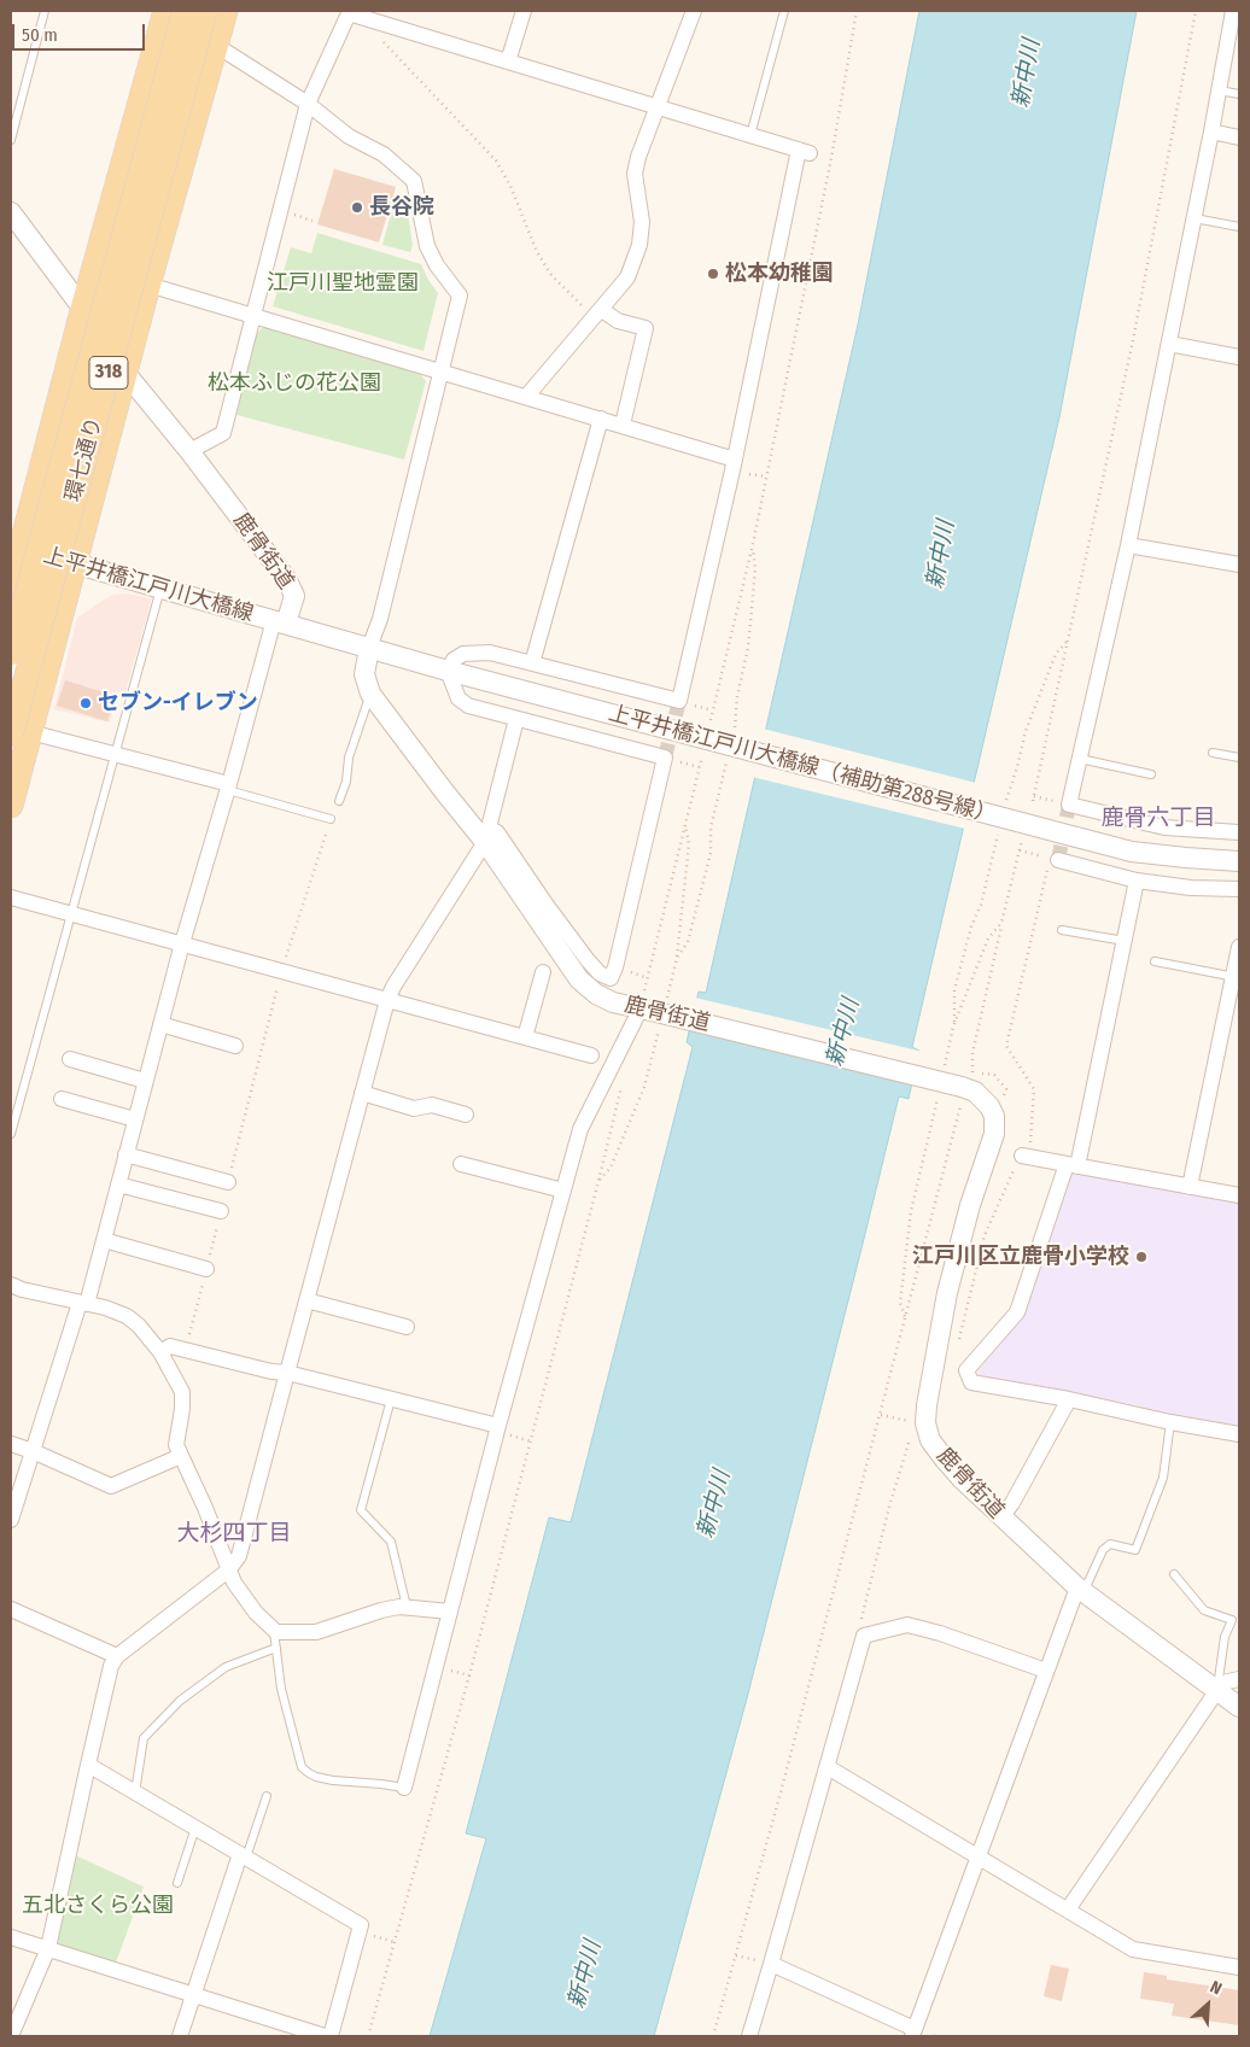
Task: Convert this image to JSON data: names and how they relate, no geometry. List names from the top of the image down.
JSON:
{
  "streets": {
    "main road": ["318", "環七通り"],
    "street": ["鹿骨街道", "上平井橋江戸川大橋線", "上平井橋江戸川大橋線（補助第288号線）"]
  },
  "crossings": [
    ["鹿骨街道", "上平井橋江戸川大橋線"],
    ["鹿骨街道", "上平井橋江戸川大橋線（補助第288号線）"]
  ],
  "districts": ["鹿骨六丁目", "大杉四丁目"],
  "water": ["新中川"],
  "parks": ["江戸川聖地霊園", "松本ふじの花公園", "五北さくら公園"],
  "places": [
    "長谷院",
    "松本幼稚園",
    "セブン-イレブン",
    "江戸川区立鹿骨小学校"
  ],
  "scale_bar": "50 m",
  "north": "top right"
}
